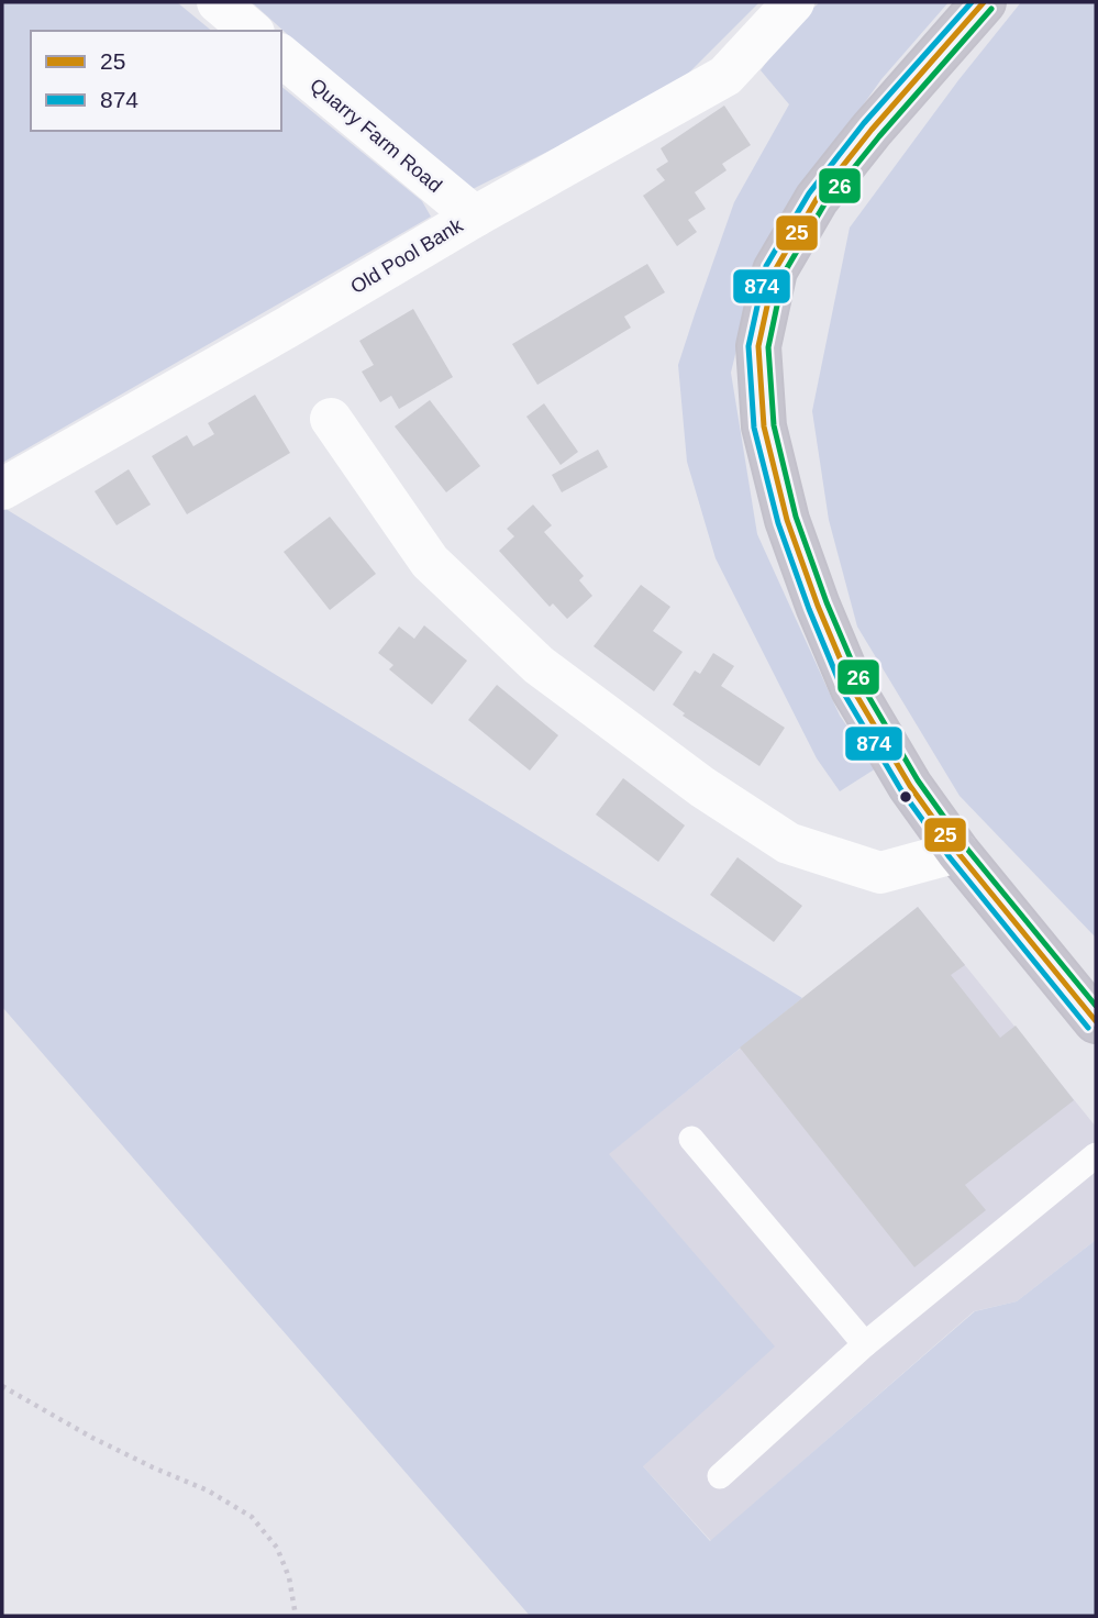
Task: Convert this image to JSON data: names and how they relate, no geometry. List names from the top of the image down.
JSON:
{
  "streets": {
    "street": ["Quarry Farm Road", "Old Pool Bank"]
  },
  "crossings": [
    ["Quarry Farm Road", "Old Pool Bank"]
  ],
  "lines": ["transit line 25", "transit line 874", "transit line 26"],
  "legend": ["25", "874"]
}
